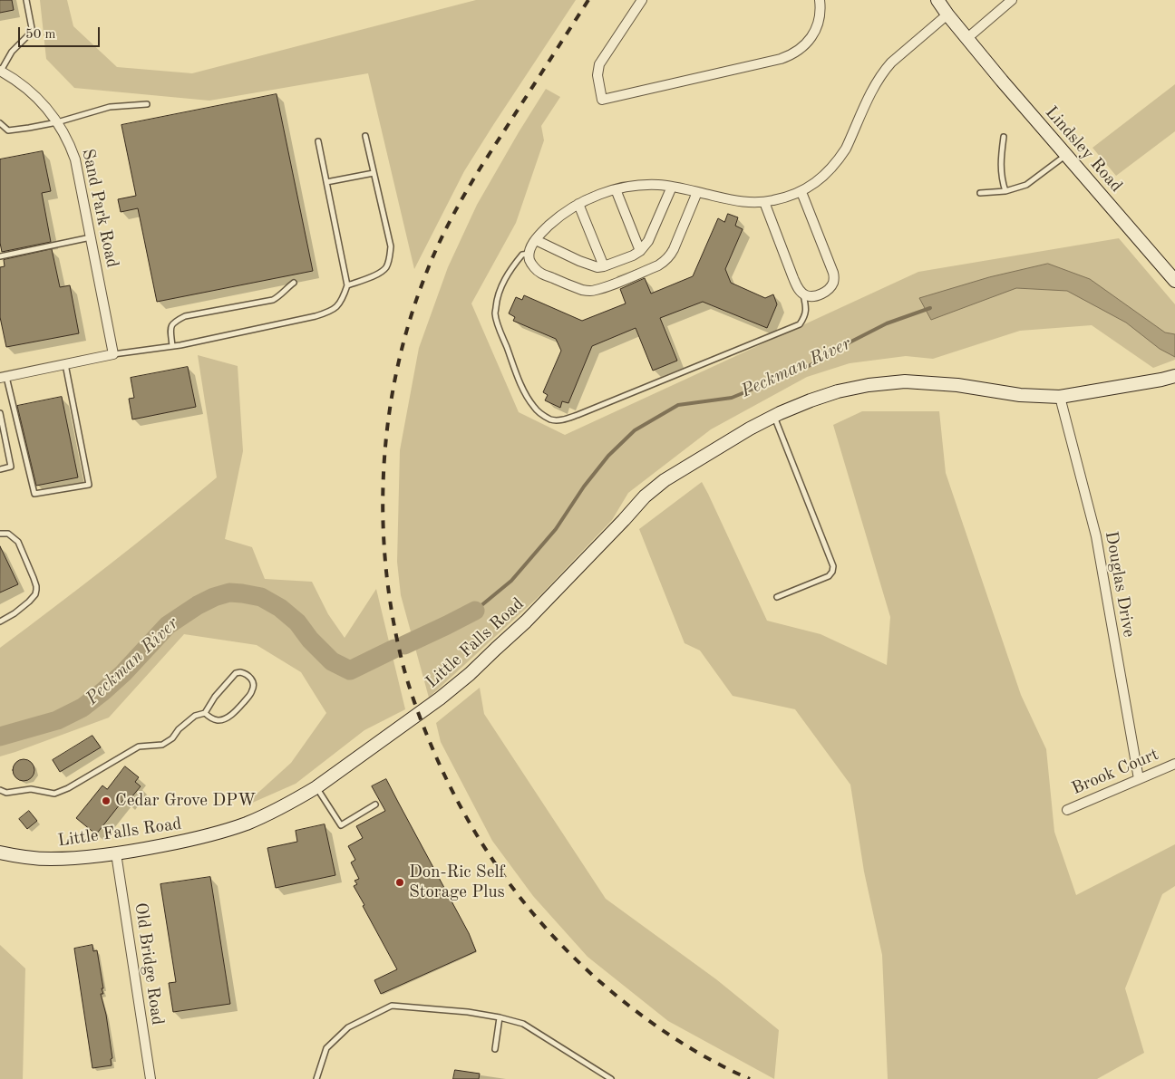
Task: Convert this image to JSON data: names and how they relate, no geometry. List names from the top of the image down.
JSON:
{
  "streets": {
    "street": [
      "Lindsley Road",
      "Sand Park Road",
      "Douglas Drive",
      "Little Falls Road",
      "Brook Court",
      "Old Bridge Road"
    ]
  },
  "crossings": [
    ["Douglas Drive", "Little Falls Road"],
    ["Douglas Drive", "Brook Court"],
    ["Little Falls Road", "Old Bridge Road"]
  ],
  "water": ["Peckman River"],
  "places": ["Cedar Grove DPW", "Don-Ric Self Storage Plus"],
  "scale_bar": "50 m"
}
